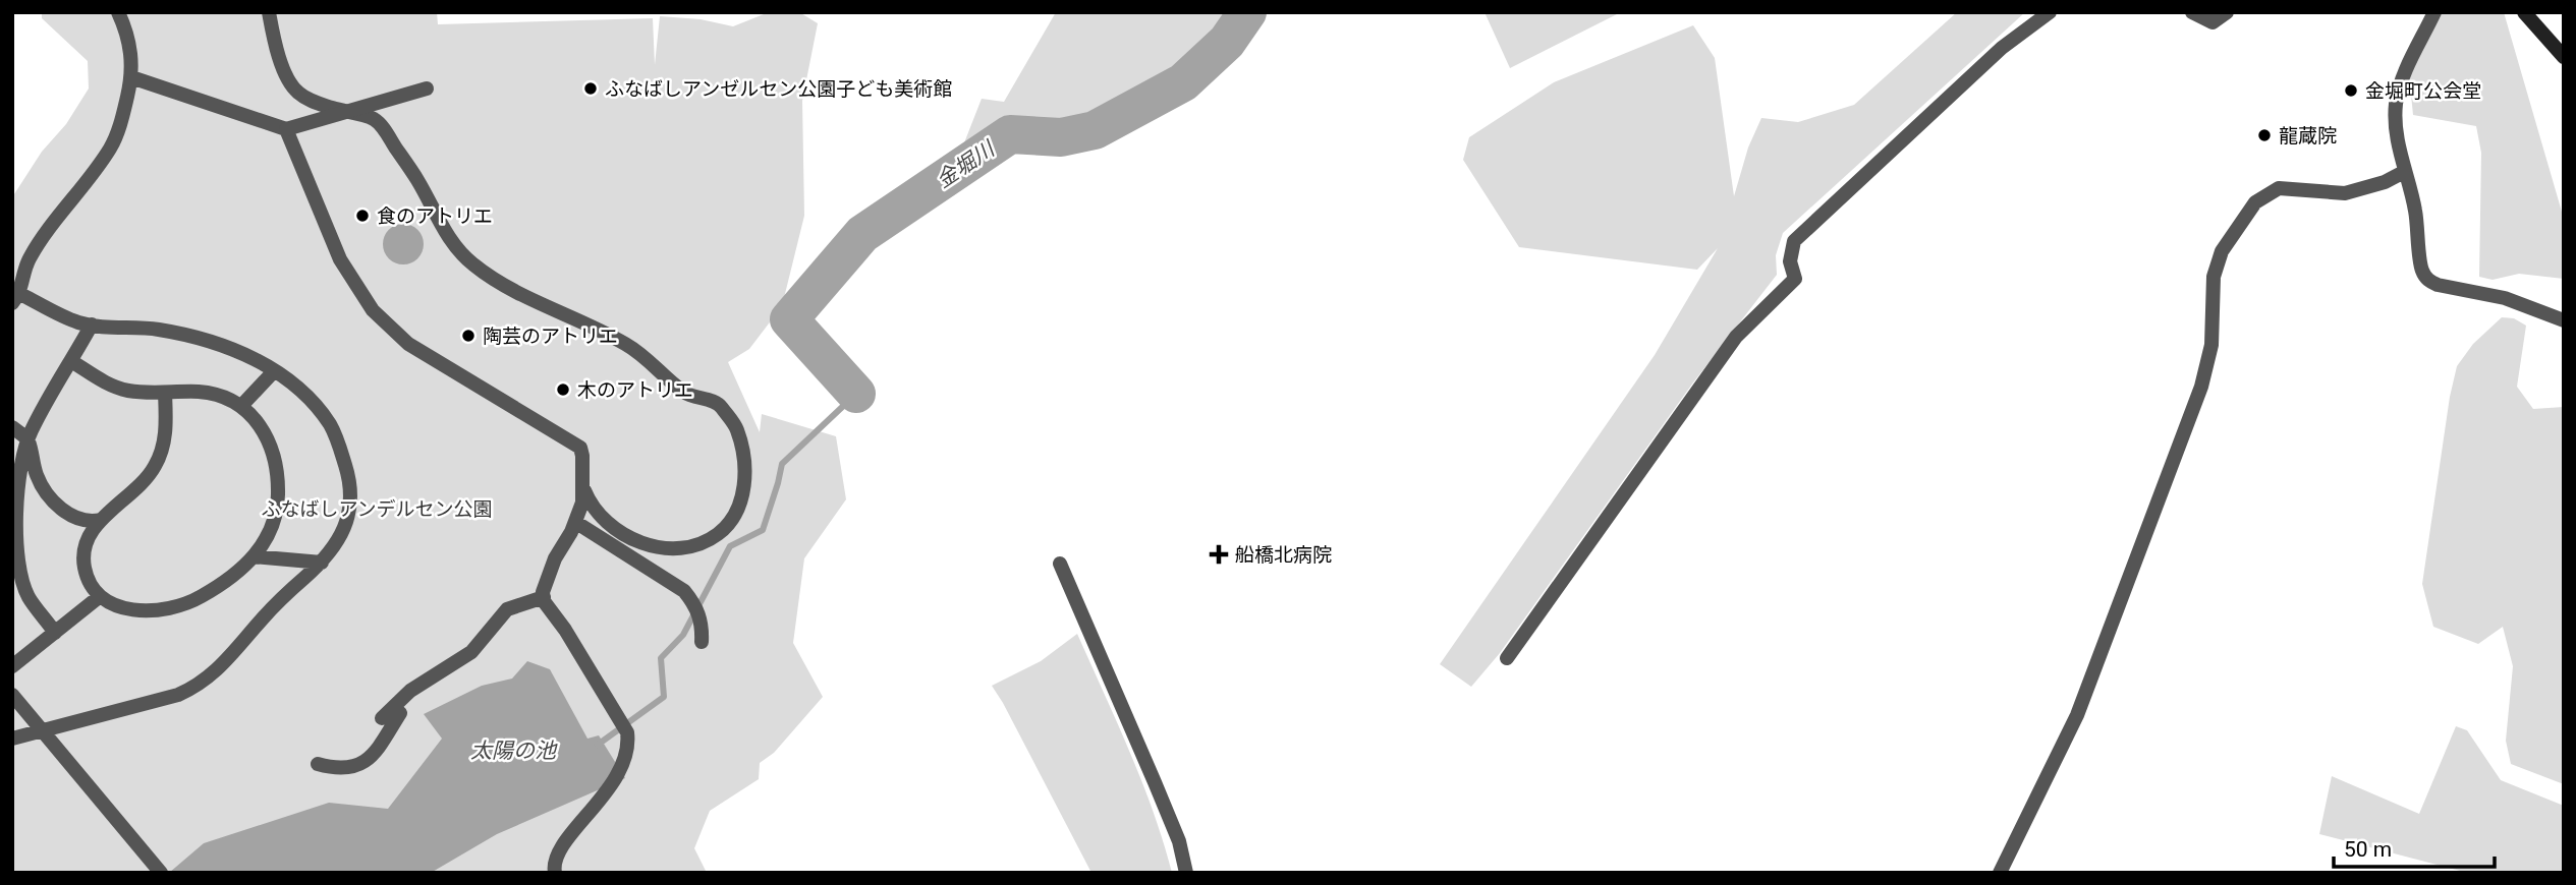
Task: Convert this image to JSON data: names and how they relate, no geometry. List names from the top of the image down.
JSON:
{
  "water": ["金堀川", "太陽の池"],
  "parks": ["ふなばしアンデルセン公園"],
  "places": {
    "other": [
      "ふなばしアンゼルセン公園子ども美術館",
      "金堀町公会堂",
      "龍蔵院",
      "食のアトリエ",
      "陶芸のアトリエ",
      "木のアトリエ"
    ],
    "health": ["船橋北病院"]
  },
  "scale_bar": "50 m"
}
